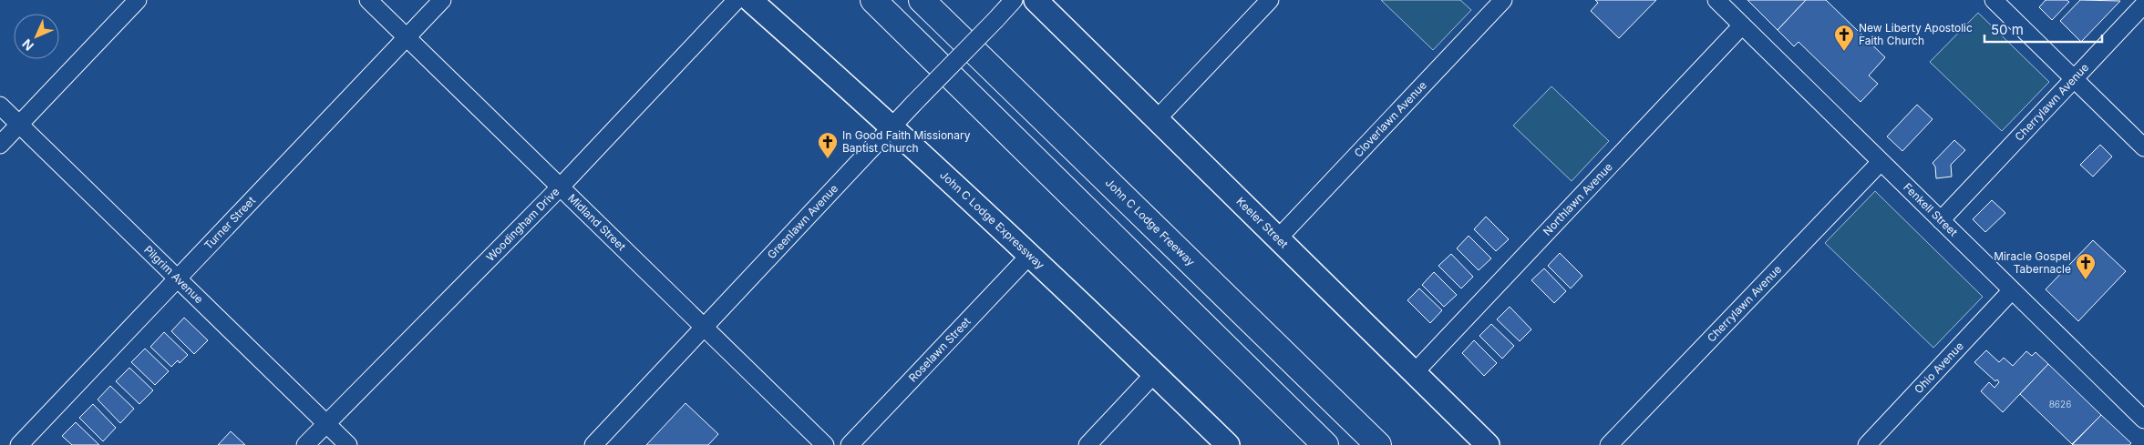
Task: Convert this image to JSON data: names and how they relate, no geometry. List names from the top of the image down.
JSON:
{
  "streets": {
    "highway": ["John C Lodge Freeway"],
    "main road": ["John C Lodge Expressway", "Keeler Street"],
    "street": [
      "Cherrylawn Avenue",
      "Cloverlawn Avenue",
      "Northlawn Avenue",
      "Fenkell Street",
      "Midland Street",
      "Greenlawn Avenue",
      "Turner Street",
      "Woodingham Drive",
      "Pilgrim Avenue",
      "Roselawn Street",
      "Ohio Avenue"
    ]
  },
  "crossings": [
    ["Cherrylawn Avenue", "Fenkell Street"],
    ["Cloverlawn Avenue", "Keeler Street"],
    ["Northlawn Avenue", "Fenkell Street"],
    ["Northlawn Avenue", "Keeler Street"],
    ["Fenkell Street", "Ohio Avenue"],
    ["John C Lodge Expressway", "Greenlawn Avenue"],
    ["John C Lodge Expressway", "Roselawn Street"],
    ["Midland Street", "Greenlawn Avenue"],
    ["Midland Street", "Turner Street"],
    ["Midland Street", "Woodingham Drive"],
    ["Turner Street", "Pilgrim Avenue"],
    ["Woodingham Drive", "Pilgrim Avenue"]
  ],
  "places": {
    "church": ["New Liberty Apostolic Faith Church", "In Good Faith Missionary Baptist Church", "Miracle Gospel Tabernacle"]
  },
  "house_numbers": ["8626"],
  "scale_bar": "50 m",
  "north": "bottom left"
}
